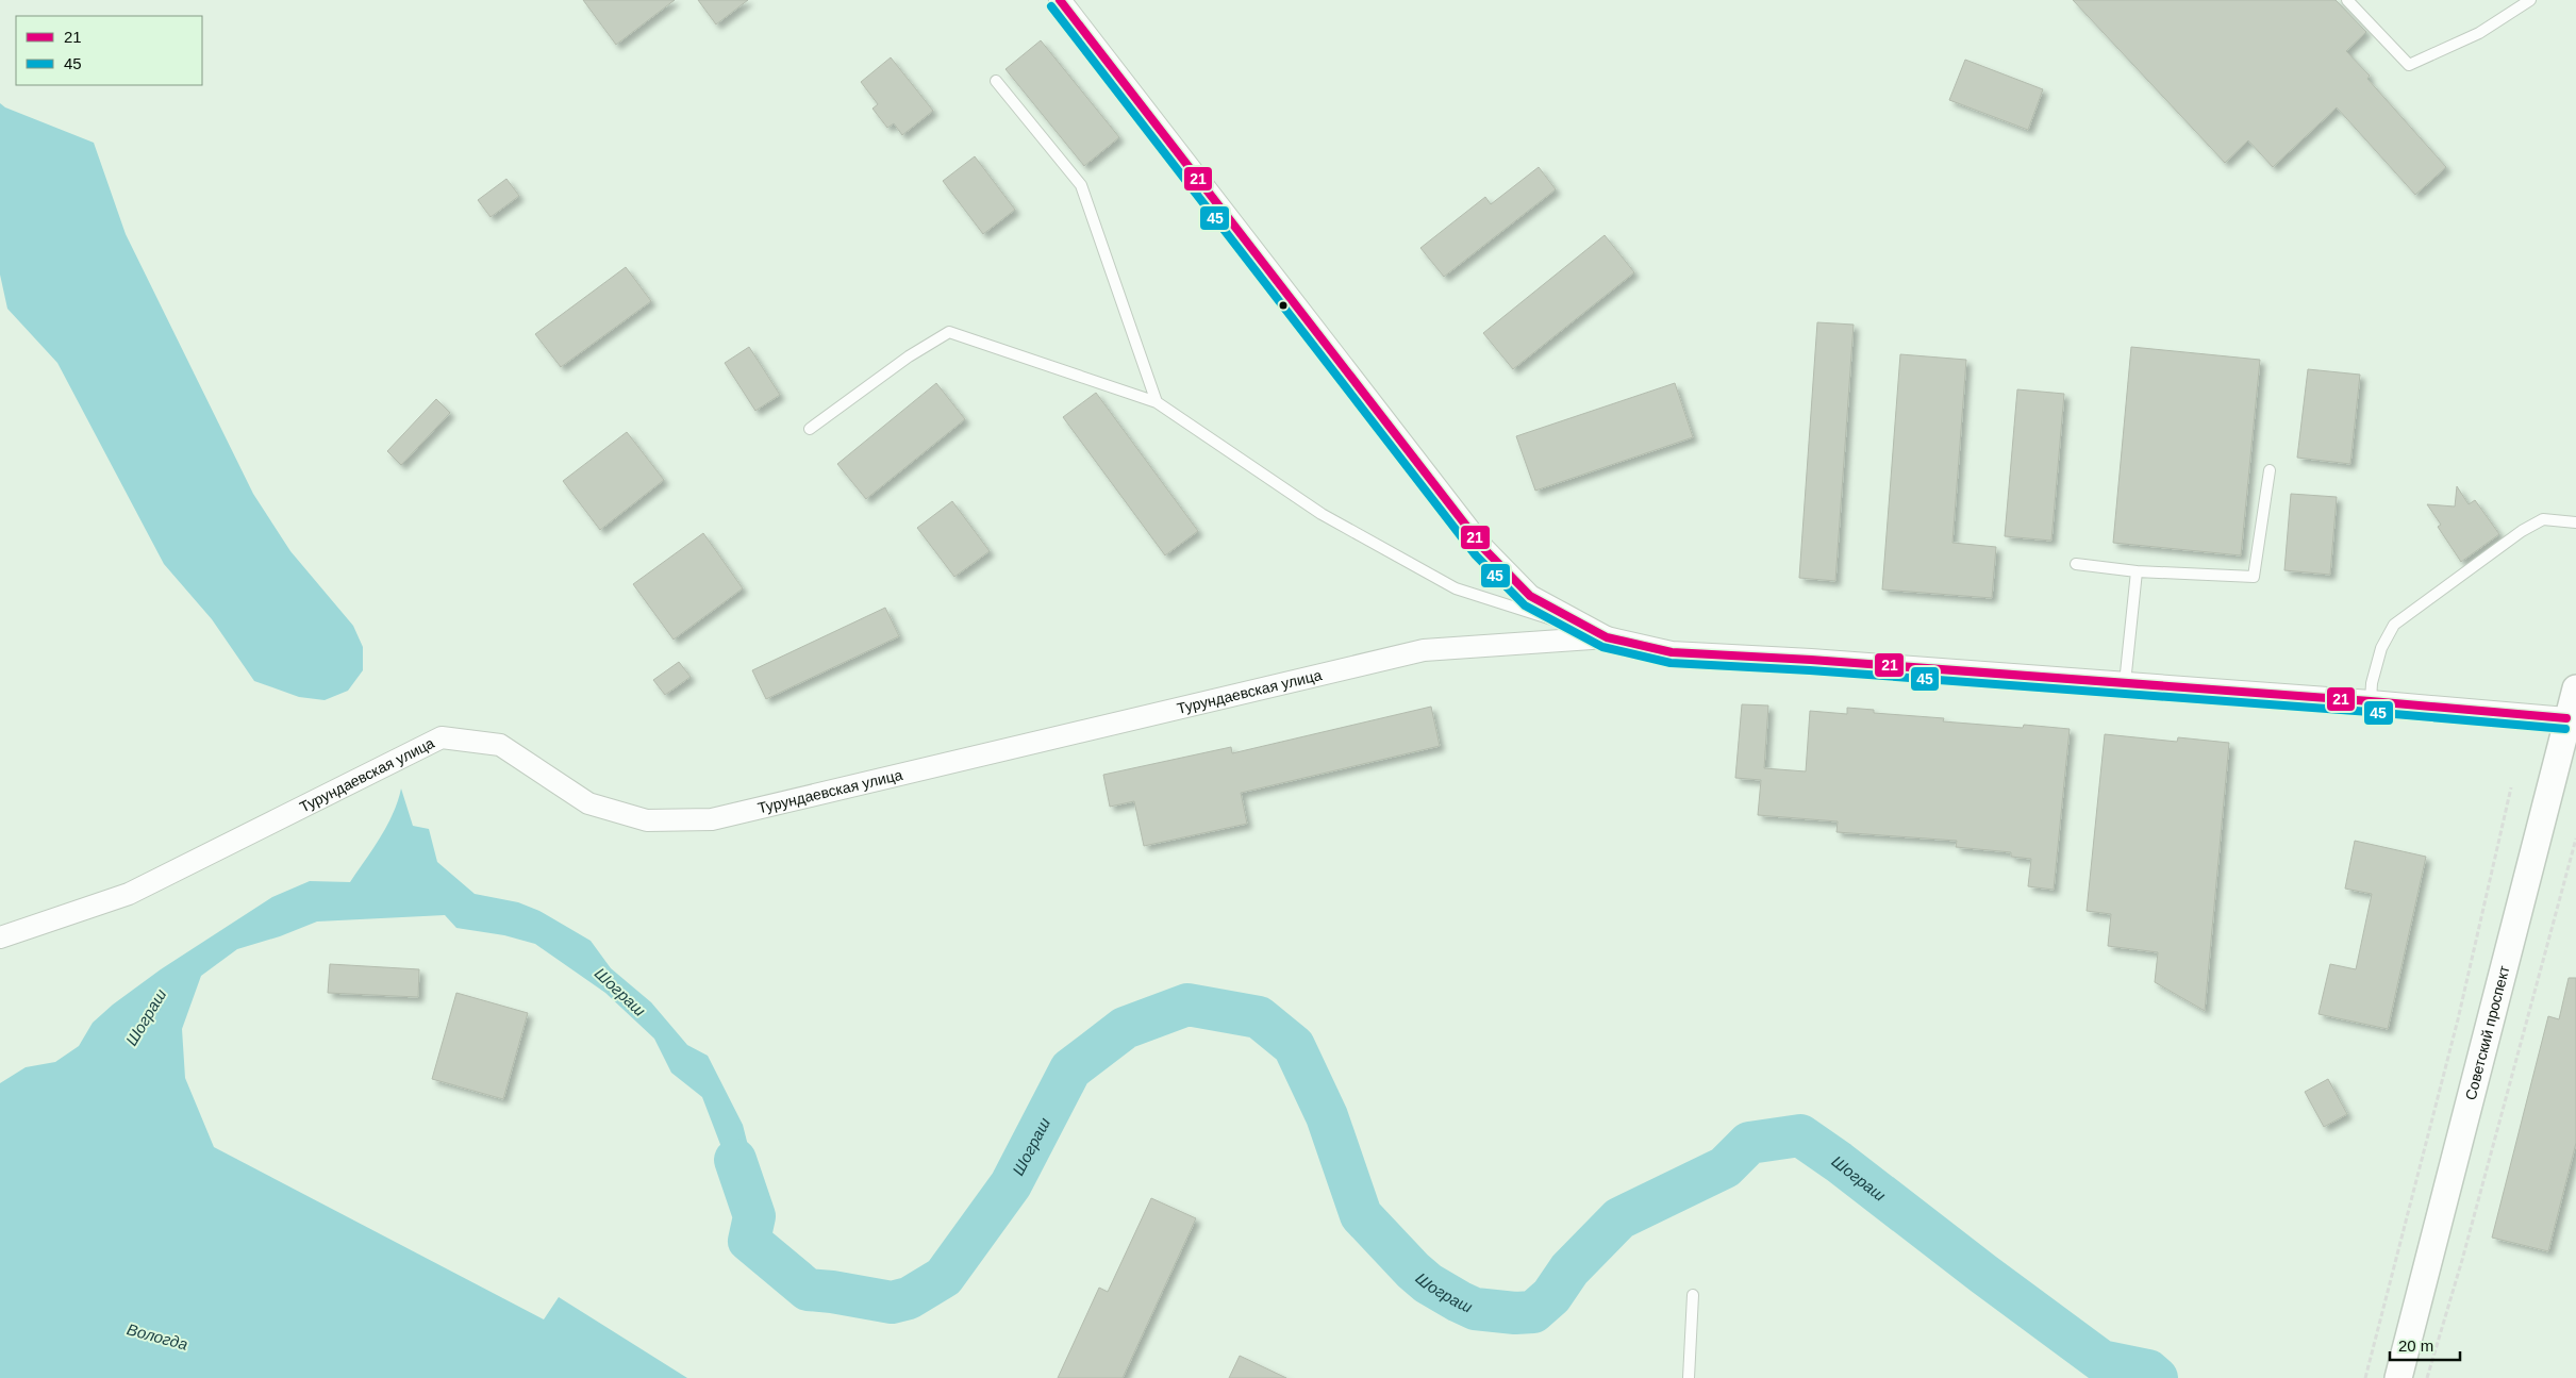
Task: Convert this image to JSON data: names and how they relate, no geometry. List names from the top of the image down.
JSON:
{
  "streets": {
    "street": ["Турундаевская улица", "Советский проспект"]
  },
  "crossings": [
    ["Турундаевская улица", "Советский проспект"]
  ],
  "water": ["Шограш", "Вологда"],
  "lines": ["transit line 21", "transit line 45"],
  "legend": ["21", "45"],
  "scale_bar": "20 m"
}
